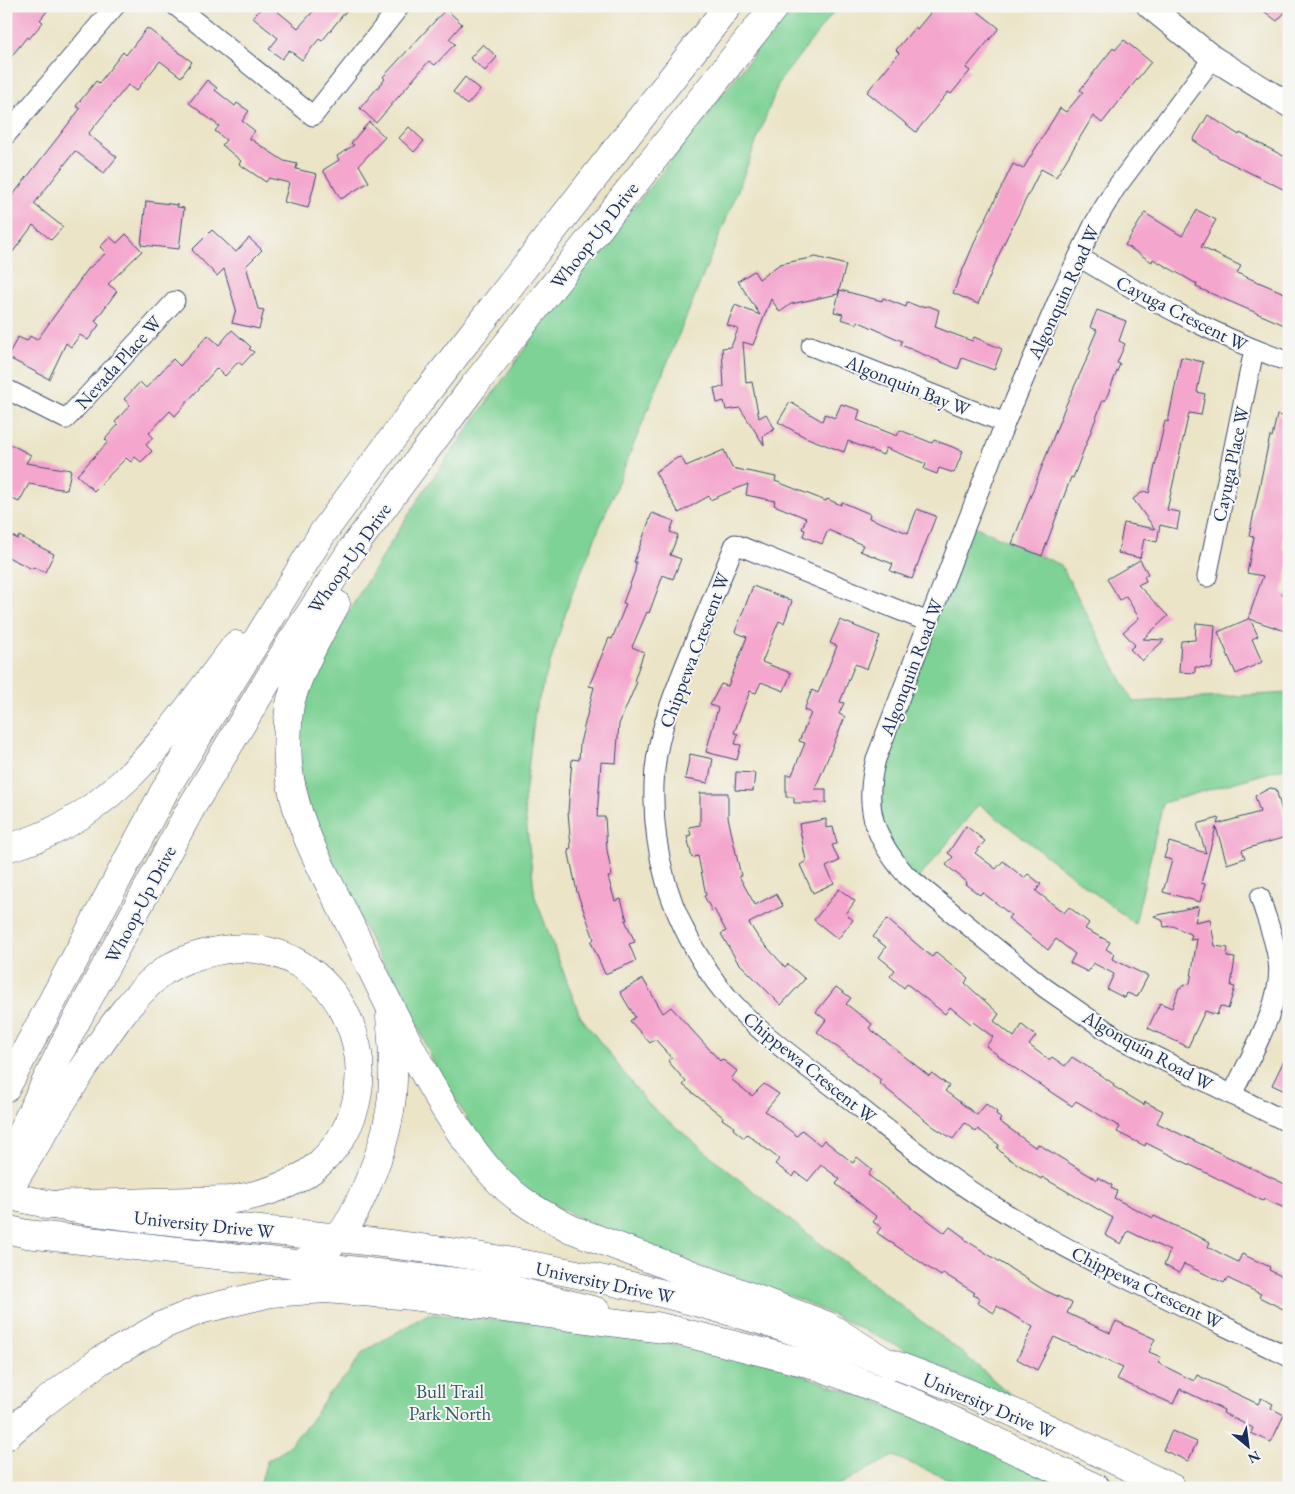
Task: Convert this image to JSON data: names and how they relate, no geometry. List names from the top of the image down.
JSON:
{
  "streets": {
    "main road": ["Whoop-Up Drive", "University Drive W"],
    "street": [
      "Algonquin Road W",
      "Cayuga Crescent W",
      "Nevada Place W",
      "Algonquin Bay W",
      "Cayuga Place W",
      "Chippewa Crescent W"
    ]
  },
  "crossings": [
    ["Algonquin Road W", "Cayuga Crescent W"],
    ["Algonquin Road W", "Algonquin Bay W"],
    ["Algonquin Road W", "Chippewa Crescent W"],
    ["Cayuga Crescent W", "Cayuga Place W"]
  ],
  "parks": ["Bull Trail Park North"],
  "north": "bottom right"
}
